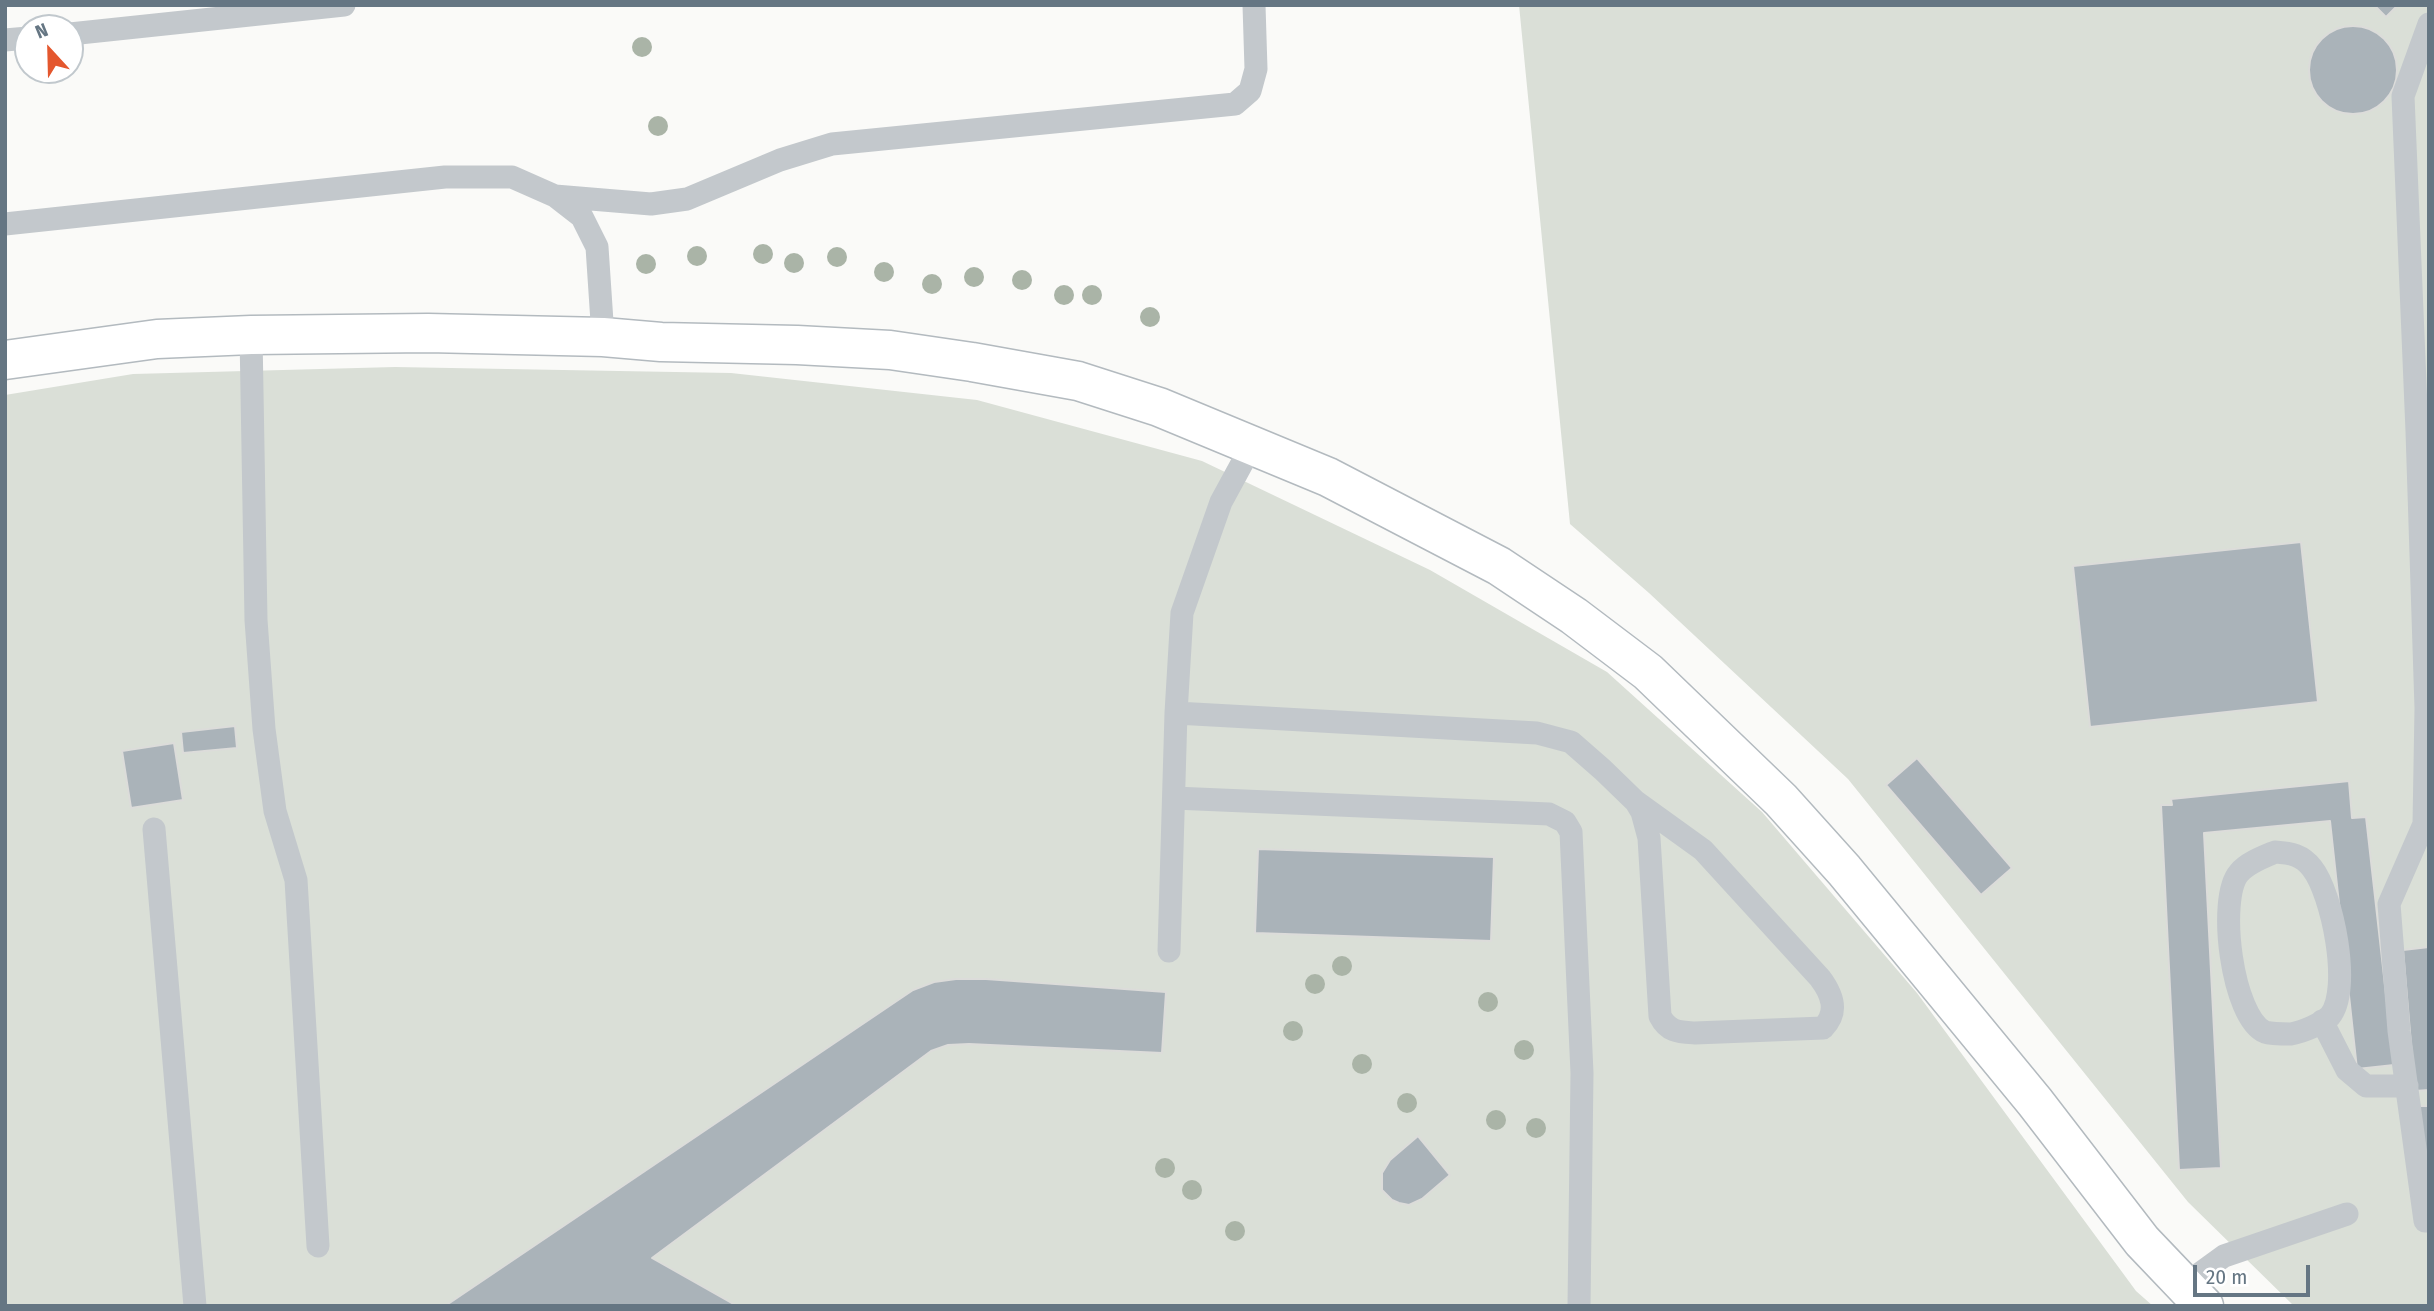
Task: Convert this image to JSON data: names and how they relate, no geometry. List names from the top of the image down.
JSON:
{
  "scale_bar": "20 m",
  "north": "top"
}
